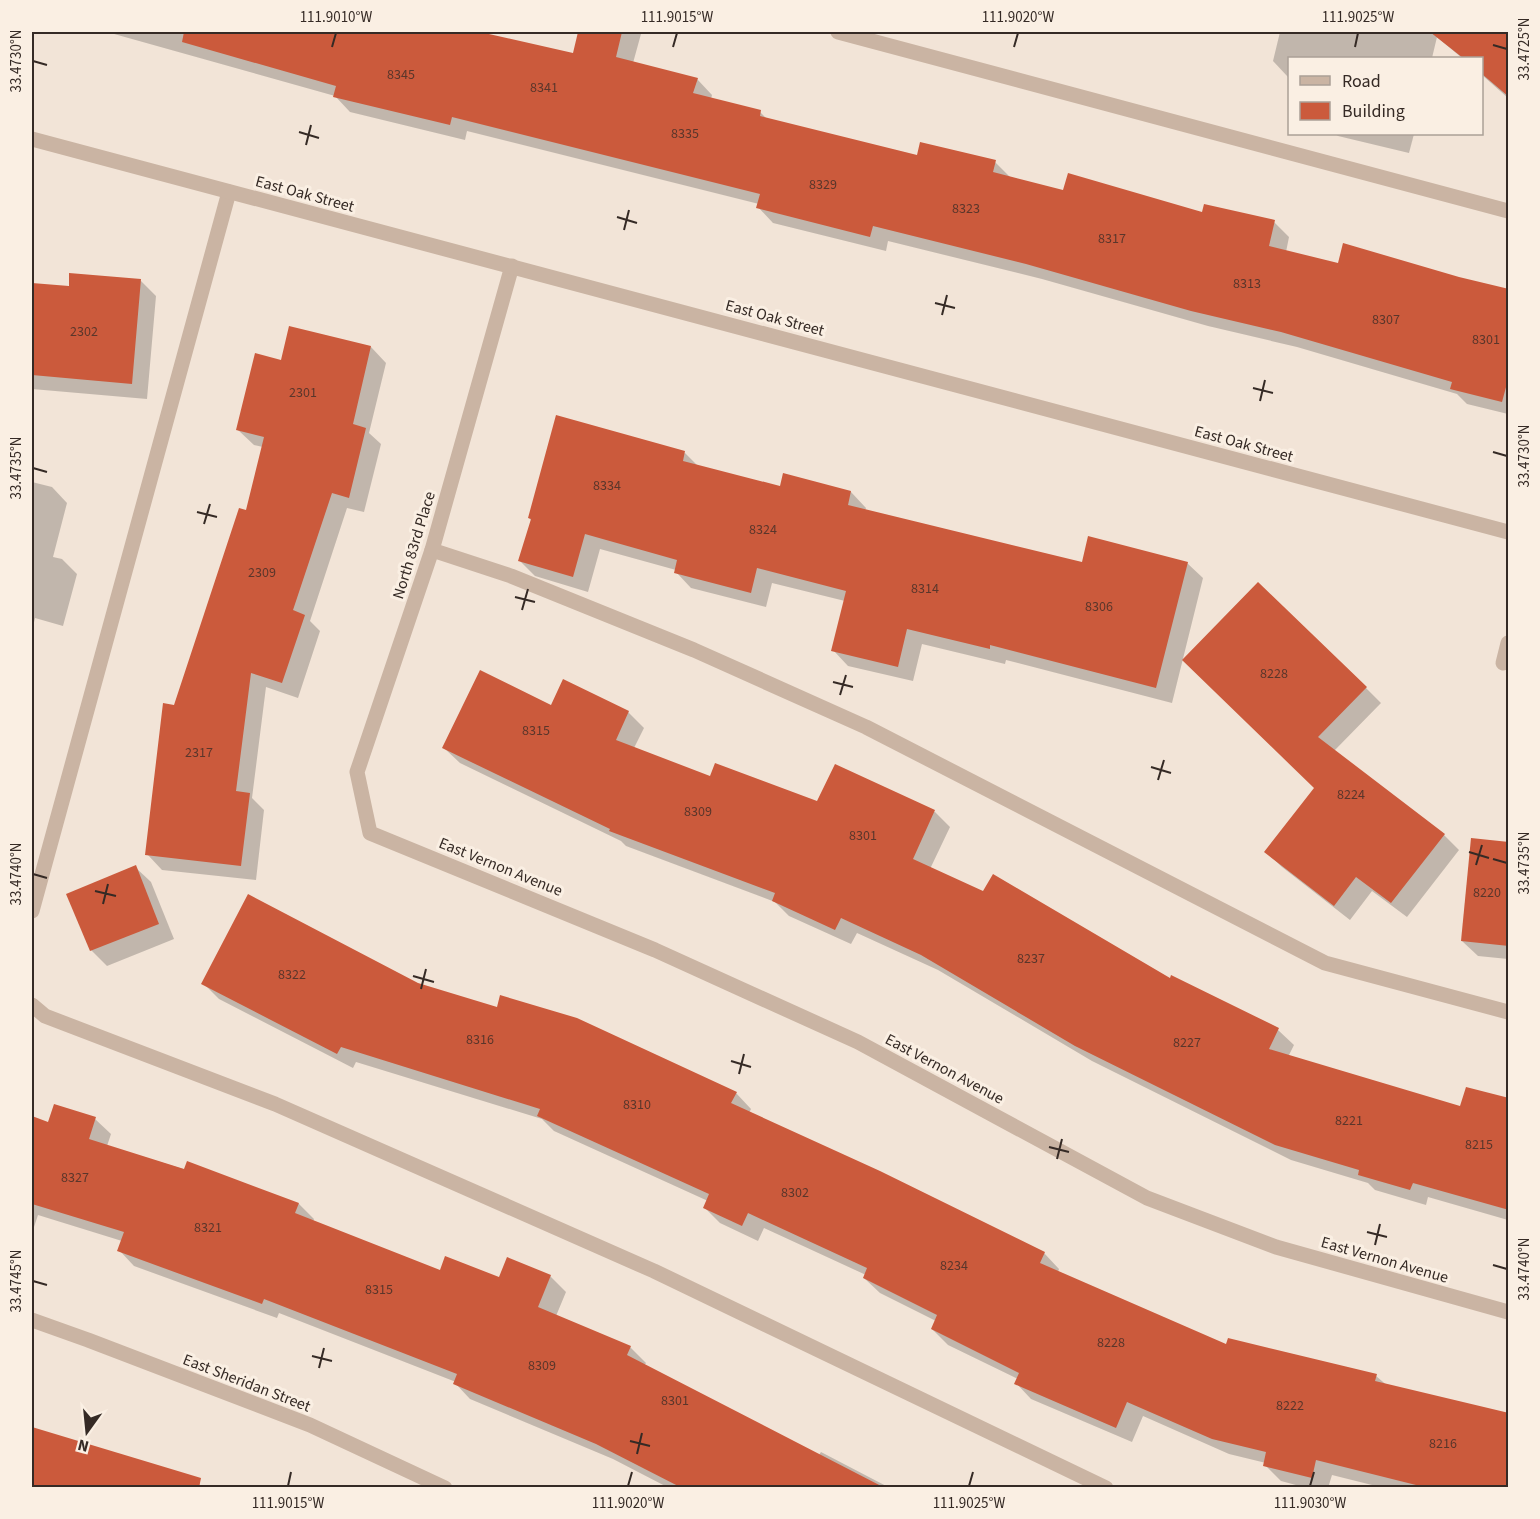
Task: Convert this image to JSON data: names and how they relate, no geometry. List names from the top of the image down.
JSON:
{
  "streets": {
    "street": [
      "East Oak Street",
      "North 83rd Place",
      "East Vernon Avenue",
      "East Sheridan Street"
    ]
  },
  "crossings": [
    ["East Oak Street", "North 83rd Place"],
    ["North 83rd Place", "East Vernon Avenue"]
  ],
  "house_numbers": [
    "8345",
    "8341",
    "8335",
    "8329",
    "8323",
    "8317",
    "8313",
    "8307",
    "2302",
    "8301",
    "2301",
    "8334",
    "8324",
    "2309",
    "8314",
    "8306",
    "8228",
    "8315",
    "2317",
    "8224",
    "8309",
    "8301",
    "8220",
    "8237",
    "8322",
    "8316",
    "8227",
    "8310",
    "8221",
    "8215",
    "8327",
    "8302",
    "8321",
    "8234",
    "8315",
    "8228",
    "8309",
    "8301",
    "8222",
    "8216"
  ],
  "legend": ["Road", "Building"],
  "north": "bottom",
  "coordinates": [
    "111.9010°W",
    "111.9015°W",
    "111.9020°W",
    "111.9025°W",
    "33.4725°N",
    "33.4730°N",
    "33.4735°N",
    "33.4740°N",
    "33.4745°N",
    "111.9030°W"
  ]
}
